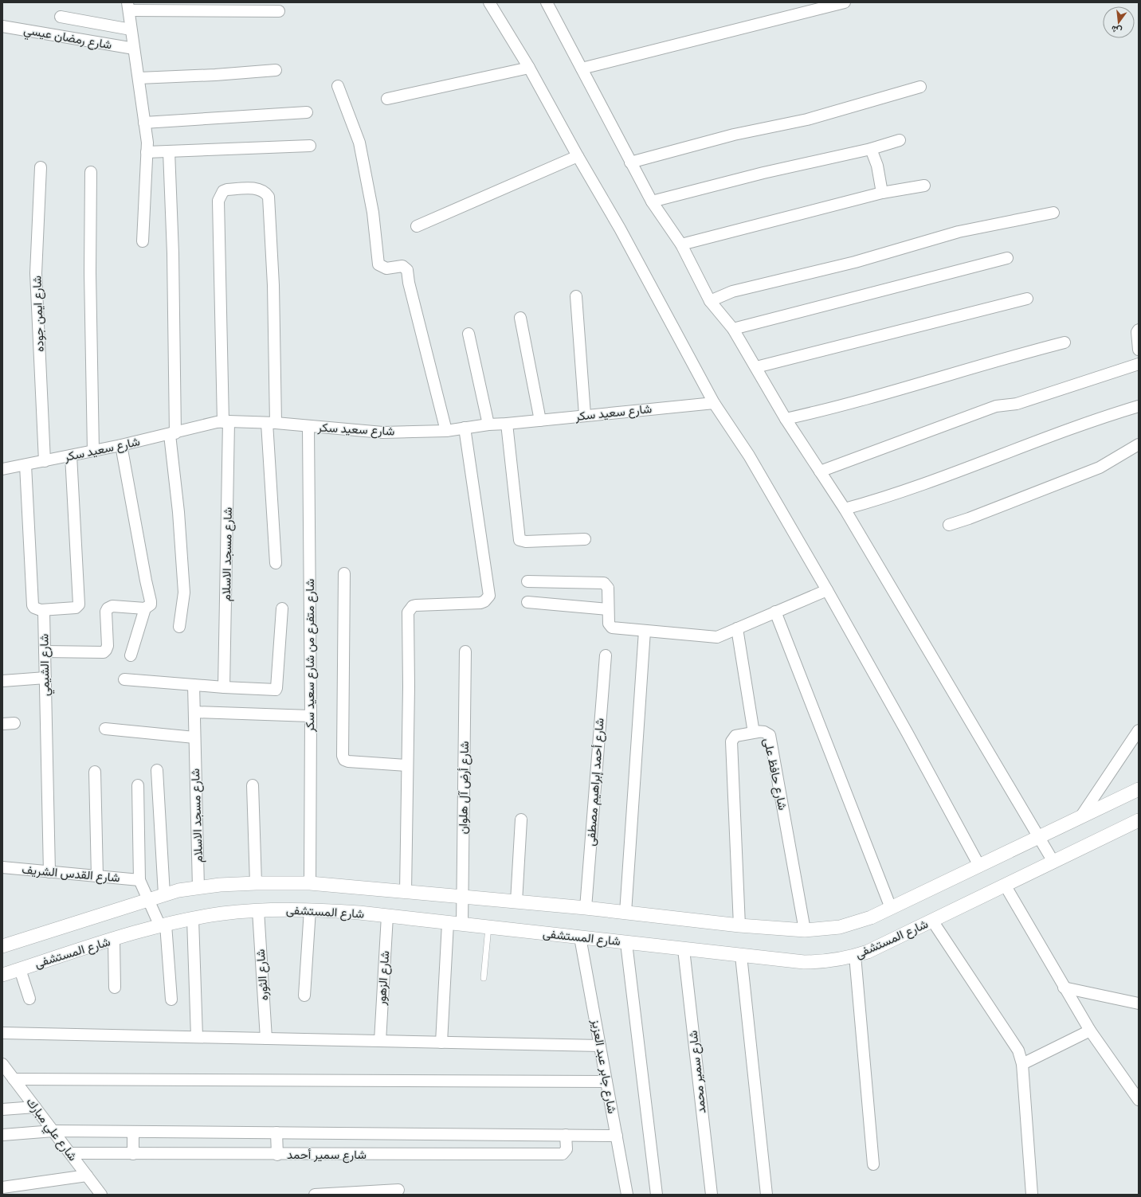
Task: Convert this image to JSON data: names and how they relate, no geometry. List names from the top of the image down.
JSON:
{
  "streets": {
    "street": [
      "شارع رمضان عيسي",
      "شارع ايمن جوده",
      "شارع سعيد سكر",
      "شارع مسجد الاسلام",
      "شارع متفرع من شارع سعيد سكر",
      "شارع الشيمي",
      "شارع حافظ على",
      "شارع أحمد إبراهيم مصطفى",
      "شارع أرض آل هلوان",
      "شارع القدس الشريف",
      "شارع المستشفى",
      "شارع الثوره",
      "شارع الزهور",
      "شارع جابر عبد العزيز",
      "شارع سمير محمد",
      "شارع علي مبارك",
      "شارع سمير أحمد"
    ]
  },
  "crossings": [
    ["شارع ايمن جوده", "شارع سعيد سكر"],
    ["شارع سعيد سكر", "شارع مسجد الاسلام"],
    ["شارع سعيد سكر", "شارع متفرع من شارع سعيد سكر"],
    ["شارع سعيد سكر", "شارع الشيمي"],
    ["شارع الشيمي", "شارع القدس الشريف"],
    ["شارع أرض آل هلوان", "شارع المستشفى"],
    ["شارع المستشفى", "شارع الثوره"],
    ["شارع المستشفى", "شارع الزهور"],
    ["شارع المستشفى", "شارع جابر عبد العزيز"],
    ["شارع المستشفى", "شارع سمير محمد"],
    ["شارع علي مبارك", "شارع سمير أحمد"]
  ],
  "north": "bottom"
}
